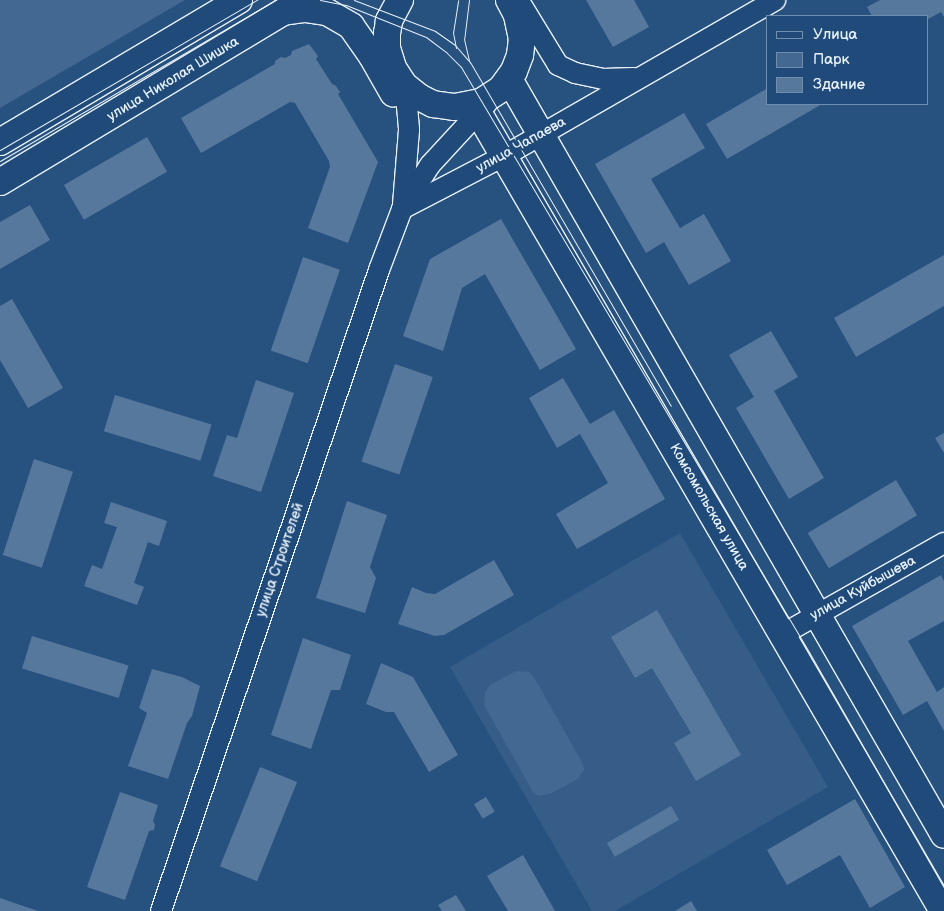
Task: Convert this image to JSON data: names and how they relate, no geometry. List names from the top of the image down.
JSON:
{
  "streets": {
    "main road": ["улица Николая Шишка", "Комсомольская улица"],
    "street": ["улица Чапаева", "улица Строителей", "улица Куйбышева"]
  },
  "crossings": [
    ["улица Николая Шишка", "Комсомольская улица"],
    ["улица Николая Шишка", "улица Строителей"],
    ["улица Чапаева", "Комсомольская улица"],
    ["улица Чапаева", "улица Строителей"],
    ["Комсомольская улица", "улица Строителей"],
    ["Комсомольская улица", "улица Куйбышева"]
  ],
  "legend": ["Улица", "Парк", "Здание"]
}
